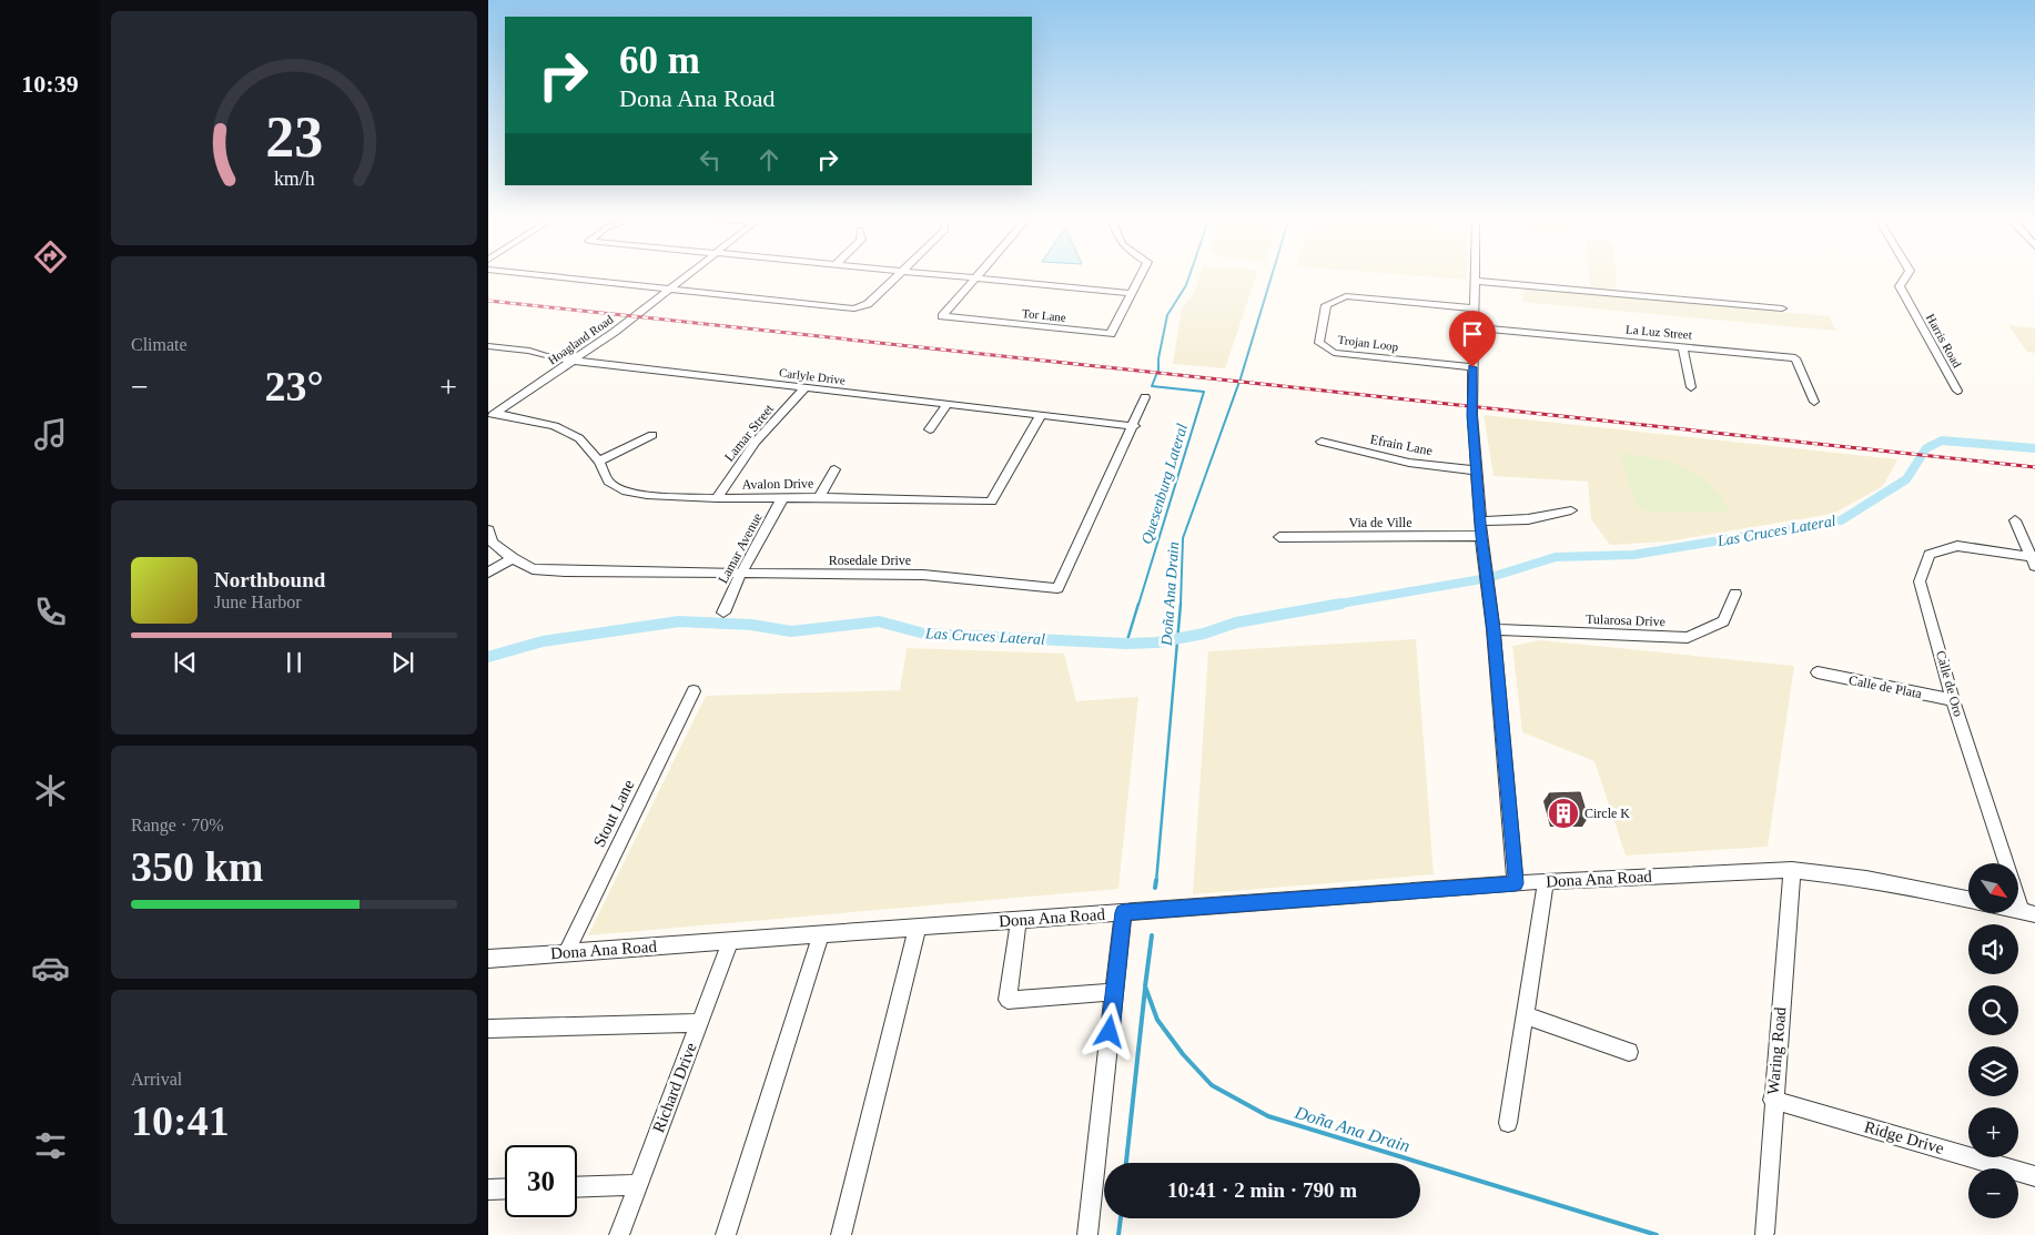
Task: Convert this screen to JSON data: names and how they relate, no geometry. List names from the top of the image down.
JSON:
{
  "streets": {
    "street": [
      "Tor Lane",
      "La Luz Street",
      "Hoagland Road",
      "Harris Road",
      "Trojan Loop",
      "Carlyle Drive",
      "Lamar Street",
      "Efrain Lane",
      "Avalon Drive",
      "Via de Ville",
      "Lamar Avenue",
      "Rosedale Drive",
      "Tularosa Drive",
      "Calle de Oro",
      "Calle de Plata",
      "Stout Lane",
      "Dona Ana Road",
      "Waring Road",
      "Richard Drive",
      "Ridge Drive"
    ]
  },
  "crossings": [
    ["Hoagland Road", "Carlyle Drive"],
    ["Hoagland Road", "Avalon Drive"],
    ["Carlyle Drive", "Lamar Street"],
    ["Carlyle Drive", "Avalon Drive"],
    ["Carlyle Drive", "Rosedale Drive"],
    ["Lamar Street", "Avalon Drive"],
    ["Avalon Drive", "Lamar Avenue"],
    ["Lamar Avenue", "Rosedale Drive"],
    ["Calle de Oro", "Calle de Plata"],
    ["Stout Lane", "Dona Ana Road"],
    ["Dona Ana Road", "Waring Road"],
    ["Dona Ana Road", "Richard Drive"],
    ["Waring Road", "Ridge Drive"]
  ],
  "water": ["Quesenburg Lateral", "Las Cruces Lateral", "Doña Ana Drain"],
  "places": {
    "building": ["Circle K"]
  },
  "north": "bottom right",
  "page": {
    "tabs": "10:39",
    "turn": ["60 m", "Dona Ana Road"],
    "tile": [
      "Climate",
      ["Range · 70%", "350 km"],
      ["Arrival", "10:41"]
    ],
    "heat": ["−", "23°", "+"],
    "song": ["Northbound", "June Harbor"],
    "map_buttons": ["+", "−"],
    "limit": "30",
    "trip": "10:41 · 2 min · 790 m",
    "gauge": ["23", "km/h"]
  }
}
